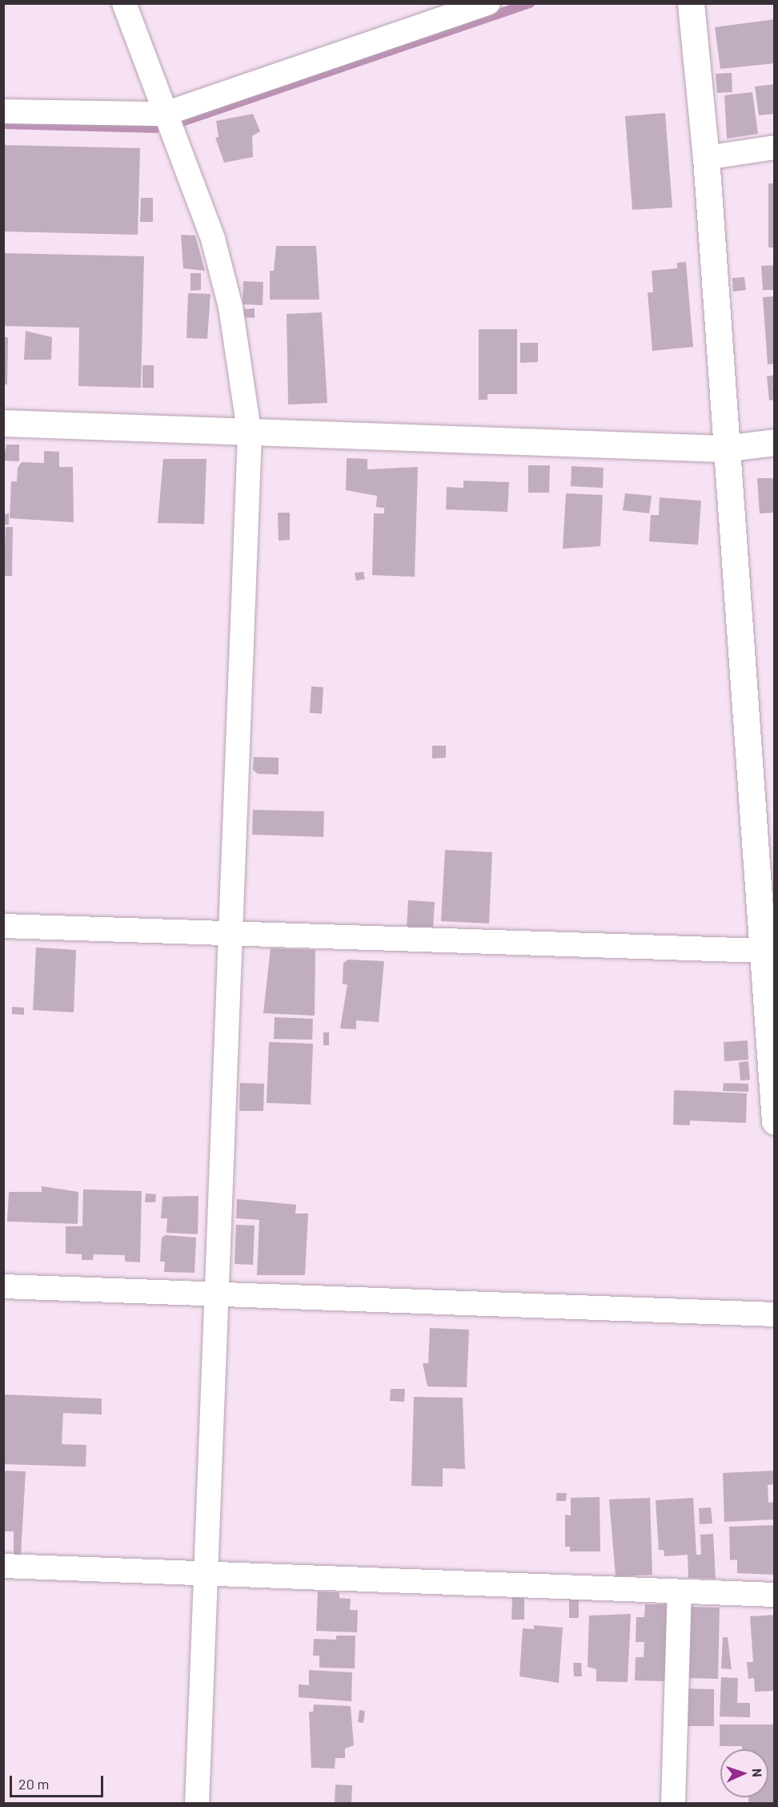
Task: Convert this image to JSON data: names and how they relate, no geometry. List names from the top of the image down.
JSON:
{
  "scale_bar": "20 m",
  "north": "right"
}
